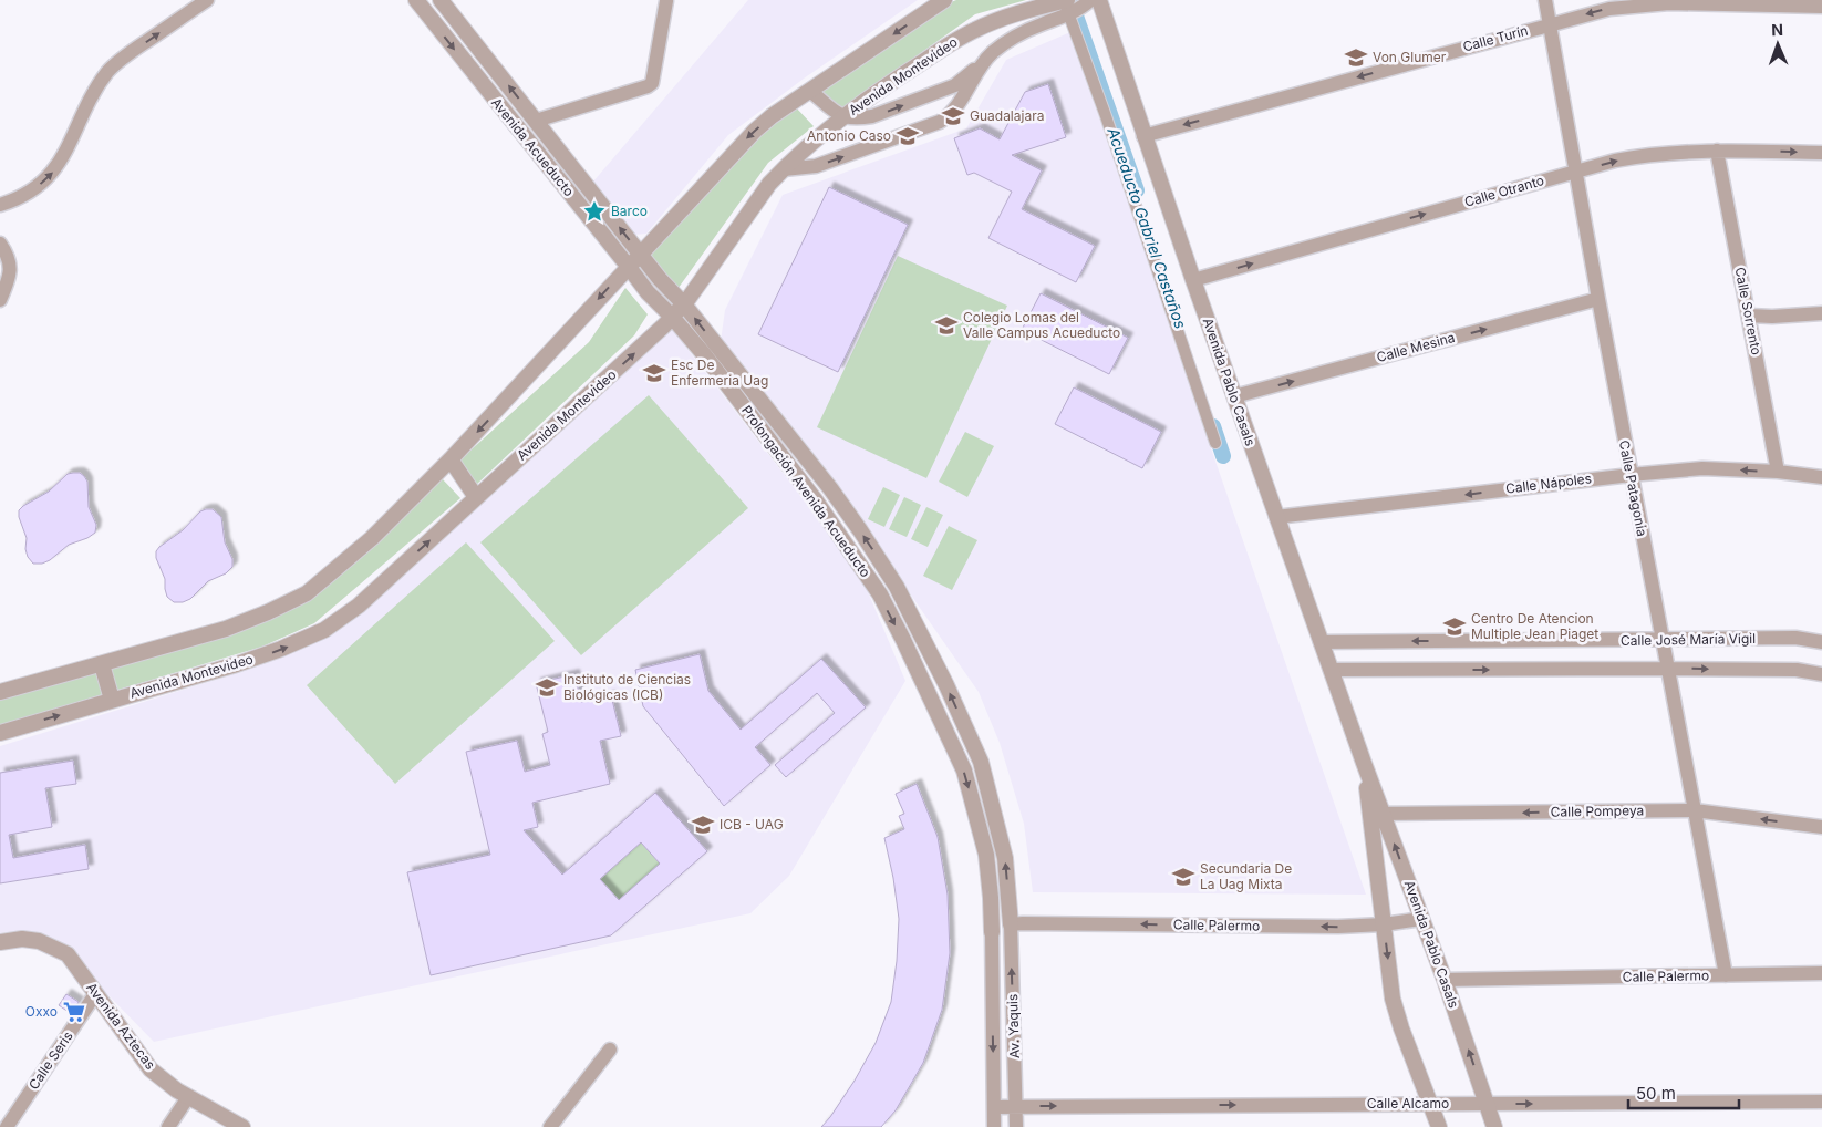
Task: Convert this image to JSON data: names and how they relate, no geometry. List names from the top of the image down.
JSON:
{
  "streets": {
    "street": [
      "Calle Turín",
      "Avenida Montevideo",
      "Avenida Acueducto",
      "Calle Otranto",
      "Calle Sorrento",
      "Calle Mesina",
      "Avenida Pablo Casals",
      "Calle Nápoles",
      "Calle Patagonia",
      "Prolongación Avenida Acueducto",
      "Calle José María Vigil",
      "Calle Pompeya",
      "Calle Palermo",
      "Avenida Aztecas",
      "Av. Yaquis",
      "Calle Seris",
      "Calle Alcamo"
    ]
  },
  "crossings": [
    ["Calle Turín", "Avenida Pablo Casals"],
    ["Calle Turín", "Calle Patagonia"],
    ["Avenida Montevideo", "Avenida Acueducto"],
    ["Avenida Montevideo", "Prolongación Avenida Acueducto"],
    ["Avenida Acueducto", "Prolongación Avenida Acueducto"],
    ["Calle Otranto", "Calle Sorrento"],
    ["Calle Otranto", "Avenida Pablo Casals"],
    ["Calle Otranto", "Calle Patagonia"],
    ["Calle Sorrento", "Calle Nápoles"],
    ["Calle Mesina", "Avenida Pablo Casals"],
    ["Calle Mesina", "Calle Patagonia"],
    ["Avenida Pablo Casals", "Calle Nápoles"],
    ["Avenida Pablo Casals", "Calle José María Vigil"],
    ["Avenida Pablo Casals", "Calle Pompeya"],
    ["Avenida Pablo Casals", "Calle Palermo"],
    ["Avenida Pablo Casals", "Calle Alcamo"],
    ["Calle Nápoles", "Calle Patagonia"],
    ["Calle Patagonia", "Calle José María Vigil"],
    ["Calle Patagonia", "Calle Pompeya"],
    ["Calle Patagonia", "Calle Palermo"],
    ["Prolongación Avenida Acueducto", "Calle Palermo"],
    ["Prolongación Avenida Acueducto", "Av. Yaquis"],
    ["Calle Palermo", "Av. Yaquis"],
    ["Avenida Aztecas", "Calle Seris"],
    ["Av. Yaquis", "Calle Alcamo"]
  ],
  "one_way": [
    "Calle Turín",
    "Calle Otranto",
    "Calle Mesina",
    "Calle Nápoles",
    "Calle Pompeya",
    "Calle Palermo",
    "Calle Alcamo"
  ],
  "water": ["Acueducto Gabriel Castaños"],
  "places": {
    "school or university": [
      "Von Glumer",
      "Guadalajara",
      "Antonio Caso",
      "Colegio Lomas del Valle Campus Acueducto",
      "Esc De Enfermeria Uag",
      "Centro De Atencion Multiple Jean Piaget",
      "Instituto de Ciencias Biológicas (ICB)",
      "ICB - UAG",
      "Secundaria De La Uag Mixta"
    ],
    "place": ["Barco"],
    "supermarket": ["Oxxo"]
  },
  "scale_bar": "50 m",
  "north": "top"
}
